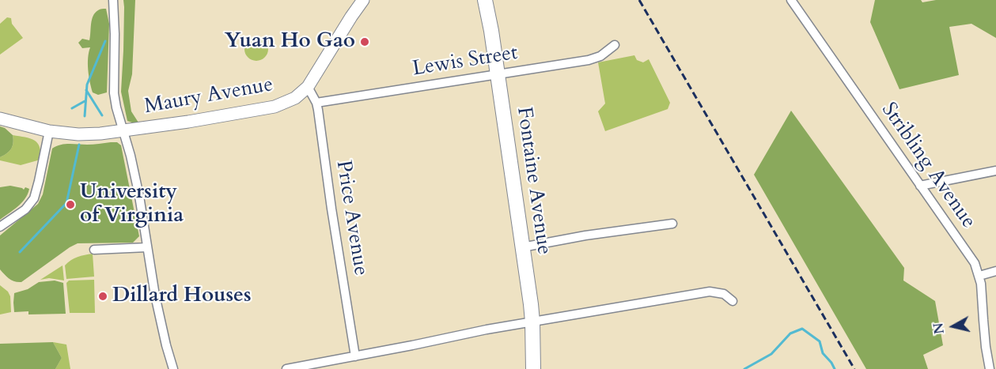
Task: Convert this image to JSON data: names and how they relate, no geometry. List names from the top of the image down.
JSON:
{
  "streets": {
    "main road": ["Maury Avenue", "Fontaine Avenue"],
    "street": ["Lewis Street", "Stribling Avenue", "Price Avenue"]
  },
  "crossings": [
    ["Lewis Street", "Fontaine Avenue"],
    ["Lewis Street", "Price Avenue"],
    ["Maury Avenue", "Price Avenue"]
  ],
  "places": ["Yuan Ho Gao", "University of Virginia", "Dillard Houses"],
  "north": "left"
}
